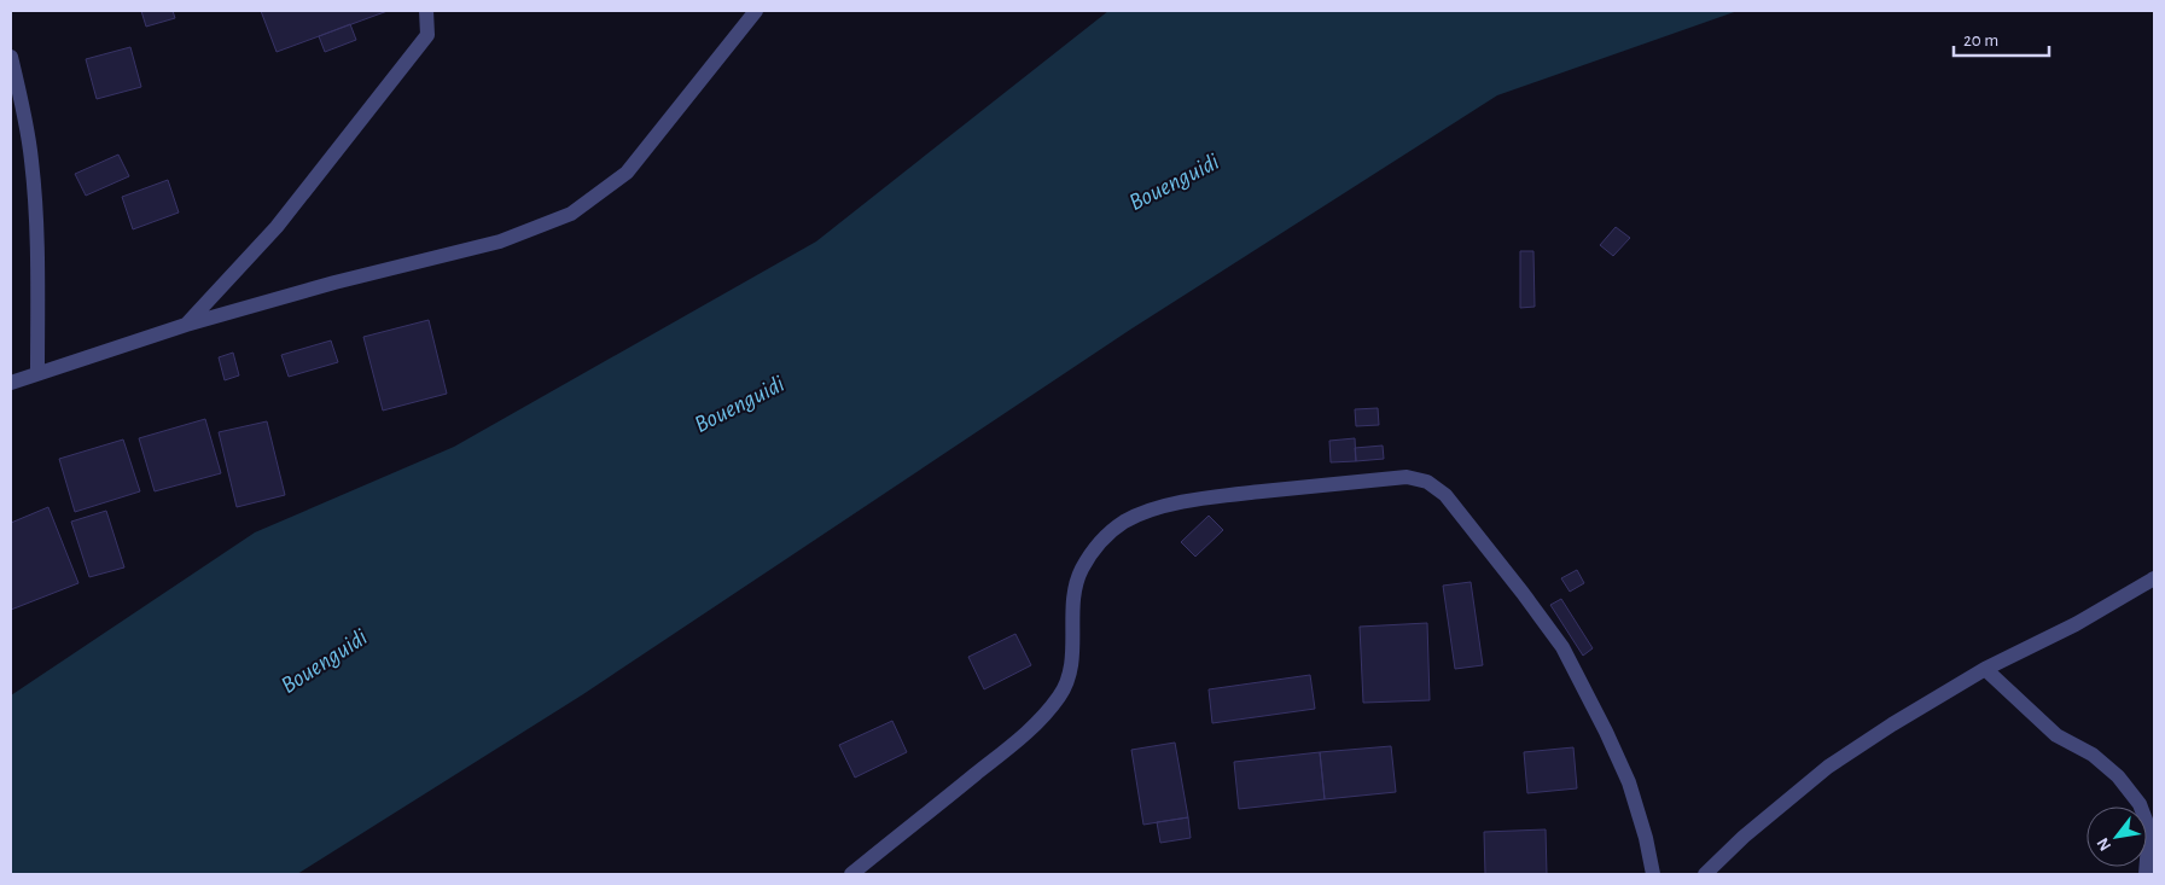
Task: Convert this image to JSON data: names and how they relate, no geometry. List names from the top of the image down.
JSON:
{
  "water": ["Bouenguidi"],
  "scale_bar": "20 m",
  "north": "bottom left"
}
